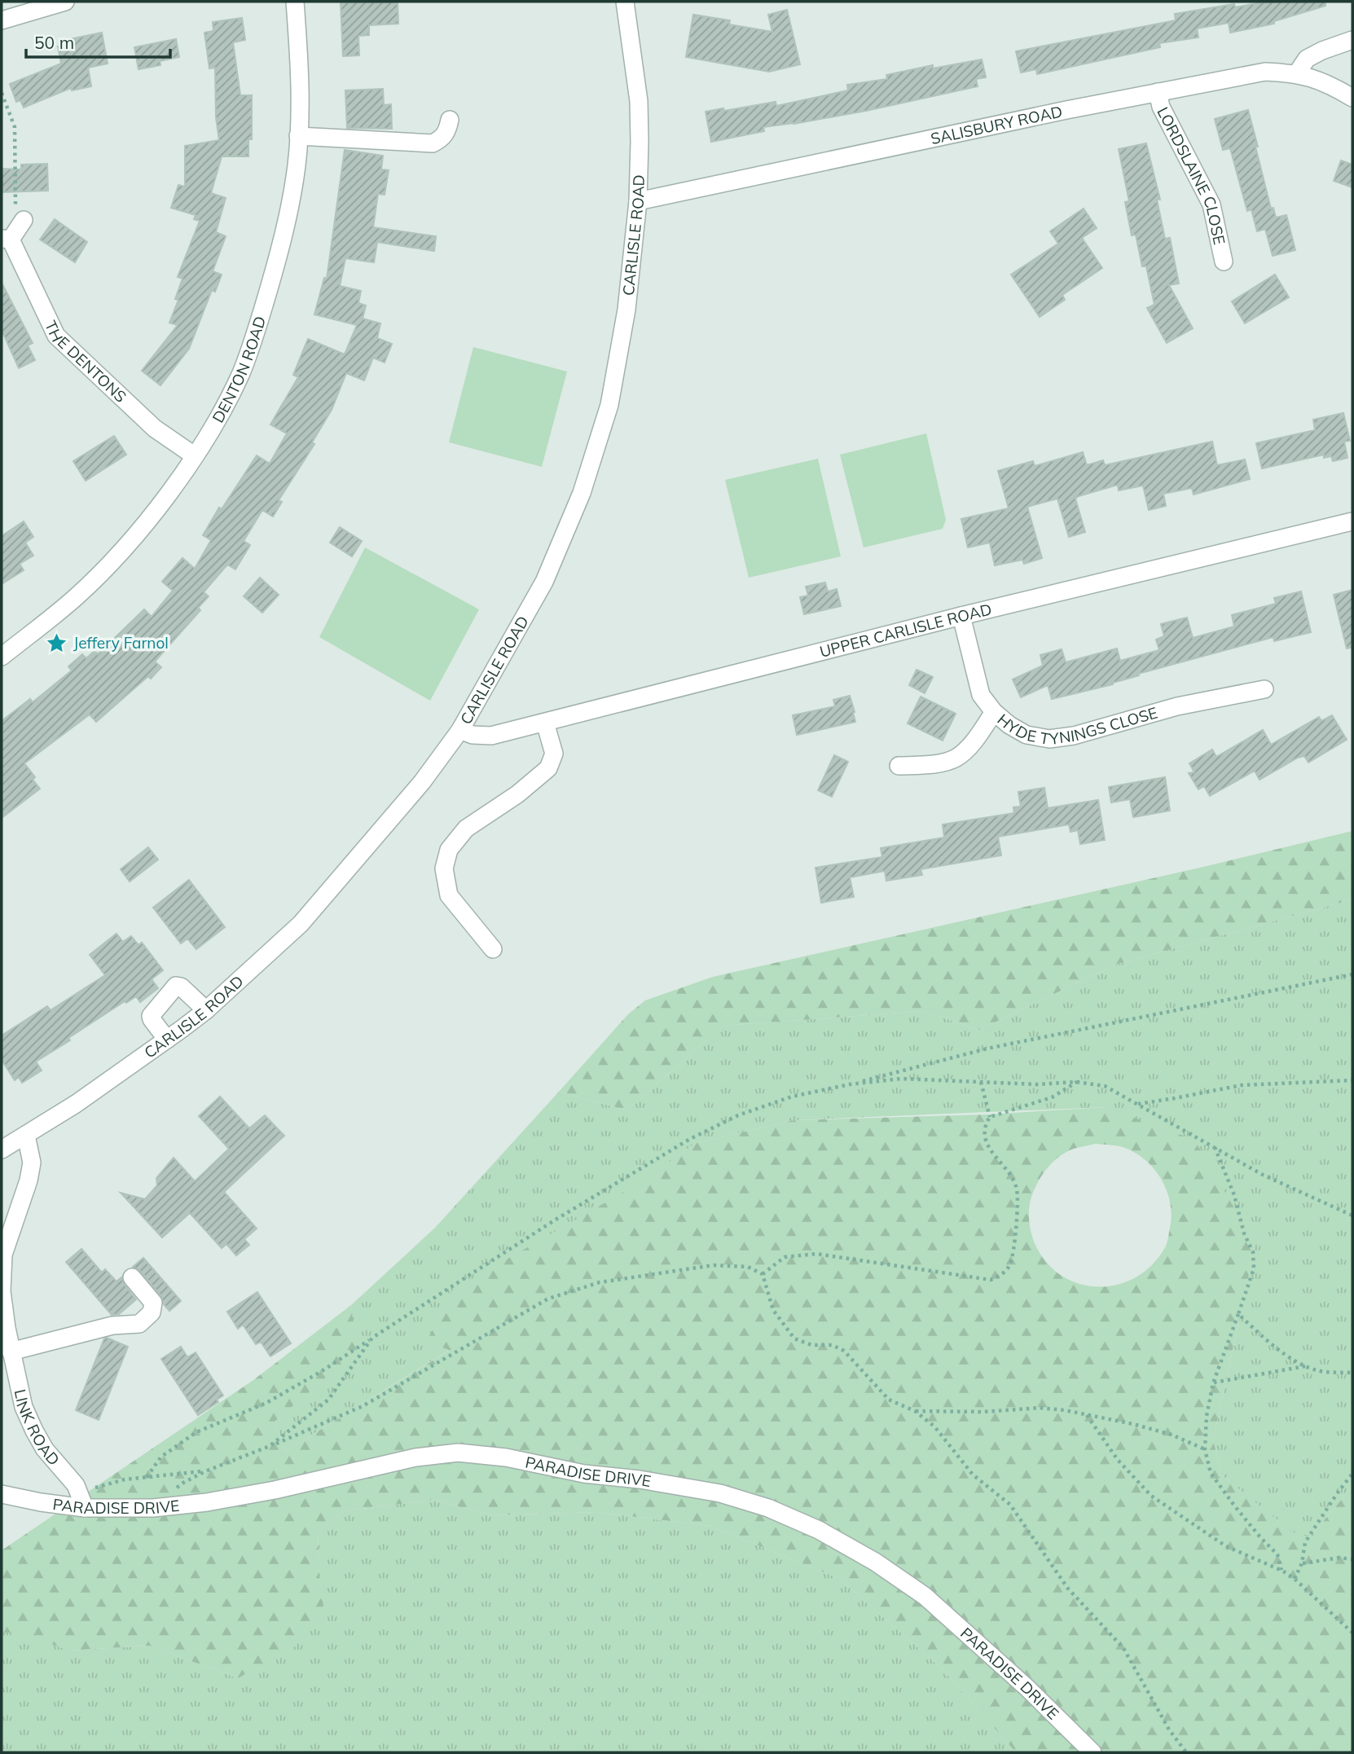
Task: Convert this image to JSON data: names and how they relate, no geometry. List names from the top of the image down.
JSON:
{
  "streets": {
    "street": [
      "SALISBURY ROAD",
      "LORDSLAINE CLOSE",
      "CARLISLE ROAD",
      "THE DENTONS",
      "DENTON ROAD",
      "UPPER CARLISLE ROAD",
      "HYDE TYNINGS CLOSE",
      "LINK ROAD",
      "PARADISE DRIVE"
    ]
  },
  "crossings": [
    ["SALISBURY ROAD", "LORDSLAINE CLOSE"],
    ["SALISBURY ROAD", "CARLISLE ROAD"],
    ["CARLISLE ROAD", "UPPER CARLISLE ROAD"],
    ["CARLISLE ROAD", "LINK ROAD"],
    ["THE DENTONS", "DENTON ROAD"],
    ["UPPER CARLISLE ROAD", "HYDE TYNINGS CLOSE"],
    ["LINK ROAD", "PARADISE DRIVE"]
  ],
  "places": {
    "place": ["Jeffery Farnol"]
  },
  "scale_bar": "50 m"
}
